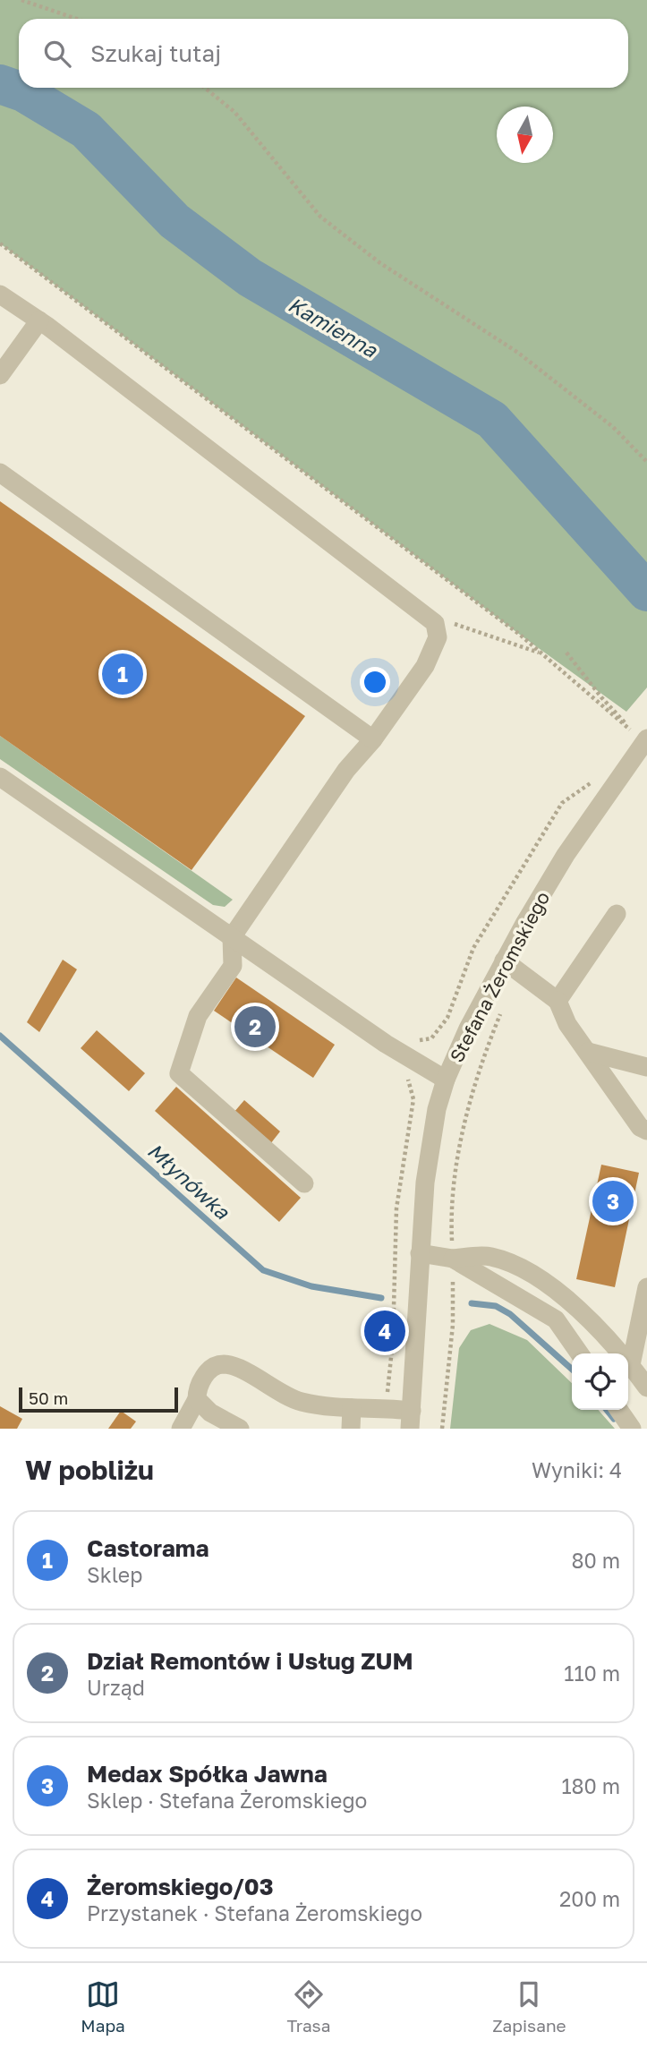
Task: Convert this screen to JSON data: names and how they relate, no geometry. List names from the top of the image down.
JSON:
{
  "streets": {
    "street": ["Stefana Żeromskiego"]
  },
  "water": ["Kamienna", "Młynówka"],
  "scale_bar": "50 m",
  "north": "bottom",
  "page": {
    "search": "Szukaj tutaj",
    "pins": [
      "1",
      "2",
      "3",
      "4"
    ],
    "scale": "50 m",
    "heading": ["W pobliżu", "Wyniki: 4"],
    "list": [
      {
        "mark": "1",
        "name": "Castorama",
        "note": "Sklep",
        "value": "80 m"
      },
      {
        "mark": "2",
        "name": "Dział Remontów i Usług ZUM",
        "note": "Urząd",
        "value": "110 m"
      },
      {
        "mark": "3",
        "name": "Medax Spółka Jawna",
        "note": "Sklep · Stefana Żeromskiego",
        "value": "180 m"
      },
      {
        "mark": "4",
        "name": "Żeromskiego/03",
        "note": "Przystanek · Stefana Żeromskiego",
        "value": "200 m"
      }
    ],
    "nav": ["Mapa", "Trasa", "Zapisane"]
  }
}
